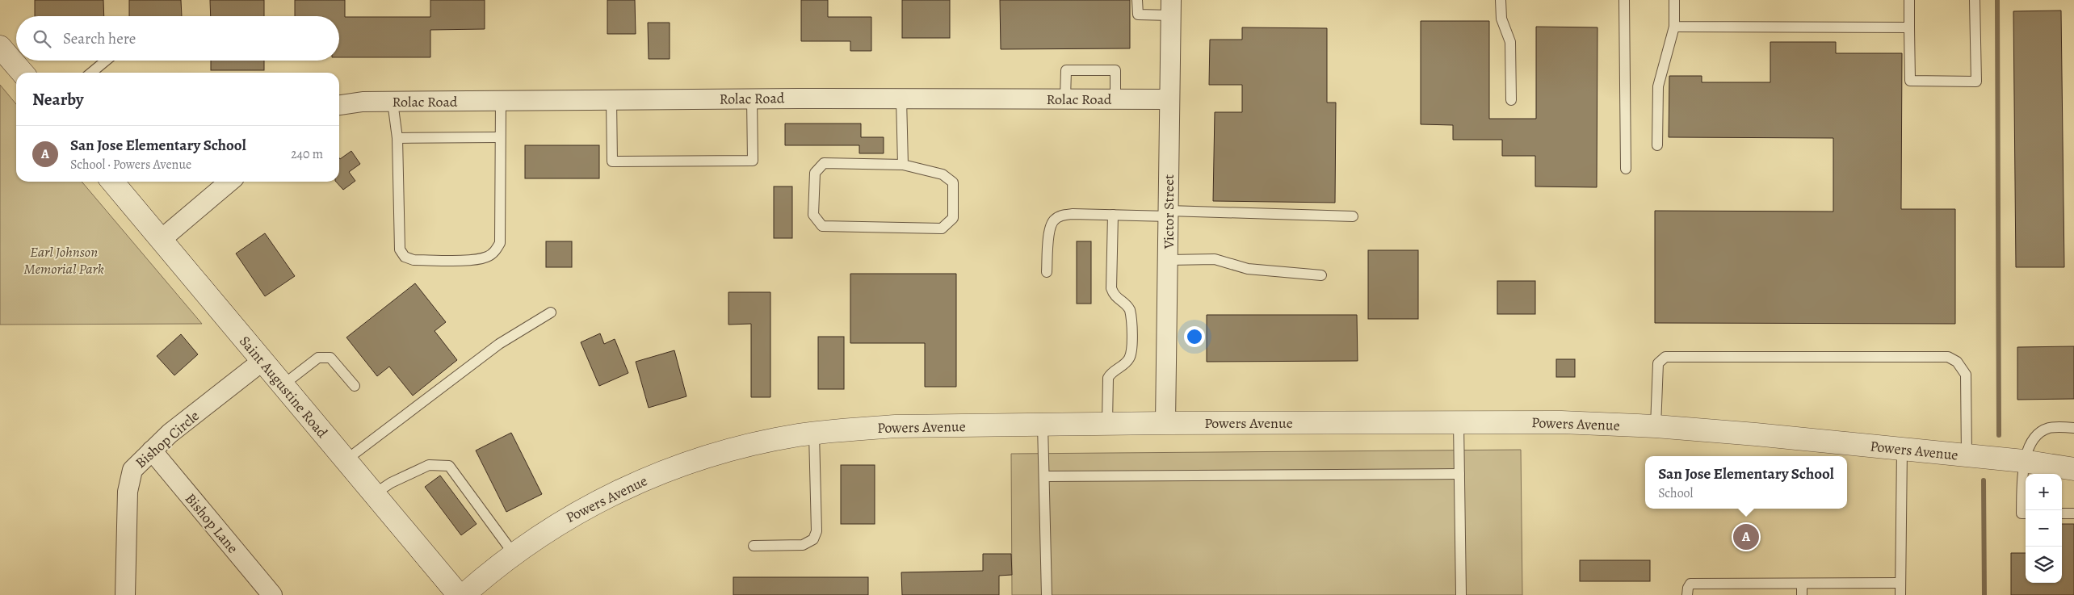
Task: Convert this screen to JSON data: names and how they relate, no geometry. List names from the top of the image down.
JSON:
{
  "streets": {
    "street": [
      "Rolac Road",
      "Victor Street",
      "Saint Augustine Road",
      "Powers Avenue",
      "Bishop Circle",
      "Bishop Lane"
    ]
  },
  "crossings": [
    ["Rolac Road", "Victor Street"],
    ["Victor Street", "Powers Avenue"],
    ["Saint Augustine Road", "Bishop Circle"],
    ["Bishop Circle", "Bishop Lane"]
  ],
  "parks": ["Earl Johnson Memorial Park"],
  "page": {
    "search": "Search here",
    "heading": "Nearby",
    "list": [
      {
        "mark": "A",
        "name": "San Jose Elementary School",
        "note": "School · Powers Avenue",
        "value": "240 m"
      }
    ],
    "popup": ["San Jose Elementary School", "School"],
    "map_buttons": ["+", "−"],
    "pins": "A"
  }
}
